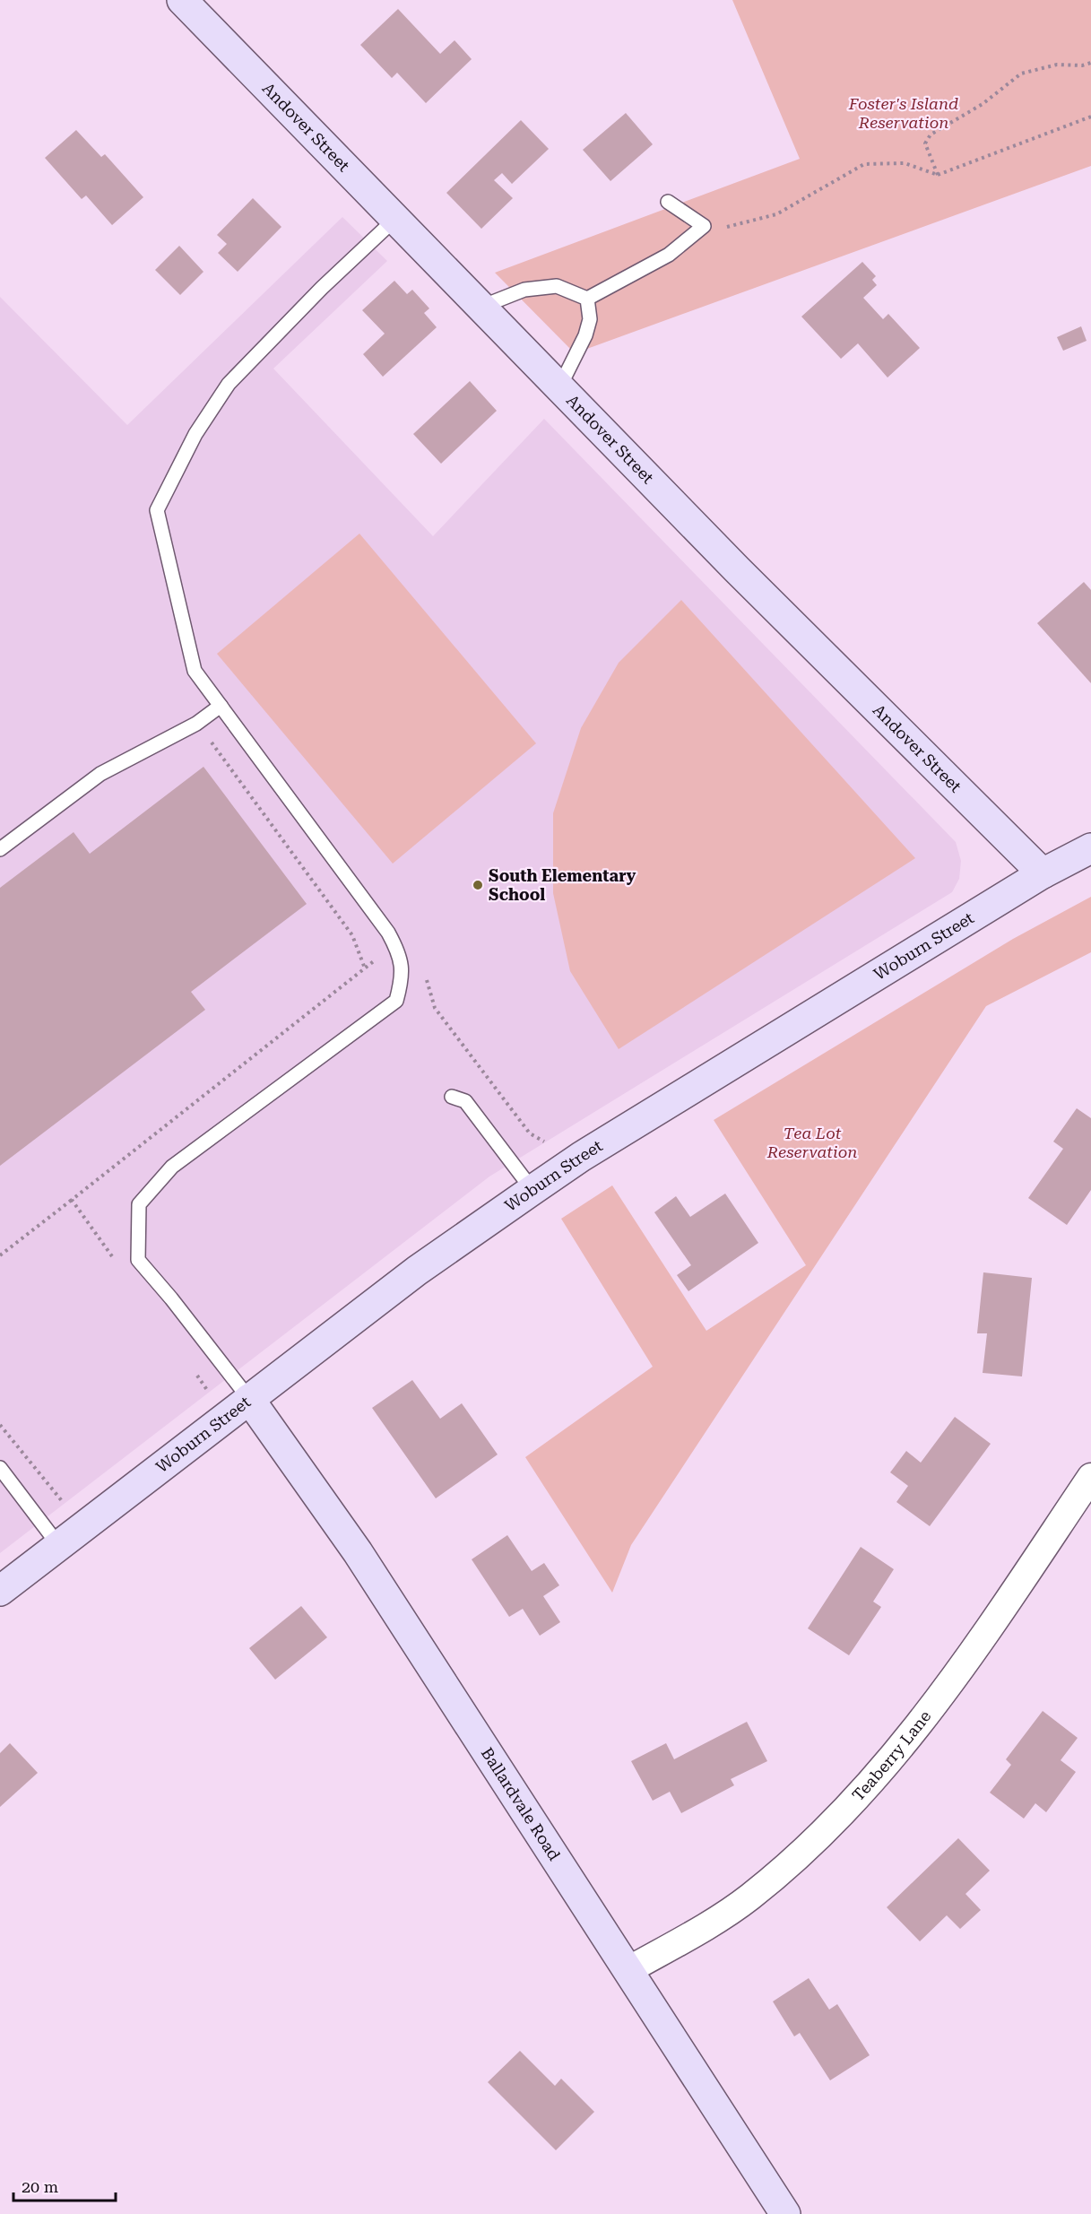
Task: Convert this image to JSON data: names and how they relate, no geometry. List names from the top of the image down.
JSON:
{
  "streets": {
    "street": [
      "Andover Street",
      "Woburn Street",
      "Teaberry Lane",
      "Ballardvale Road"
    ]
  },
  "crossings": [
    ["Andover Street", "Woburn Street"],
    ["Woburn Street", "Ballardvale Road"],
    ["Teaberry Lane", "Ballardvale Road"]
  ],
  "parks": ["Foster's Island Reservation", "Tea Lot Reservation"],
  "places": ["South Elementary School"],
  "scale_bar": "20 m"
}
